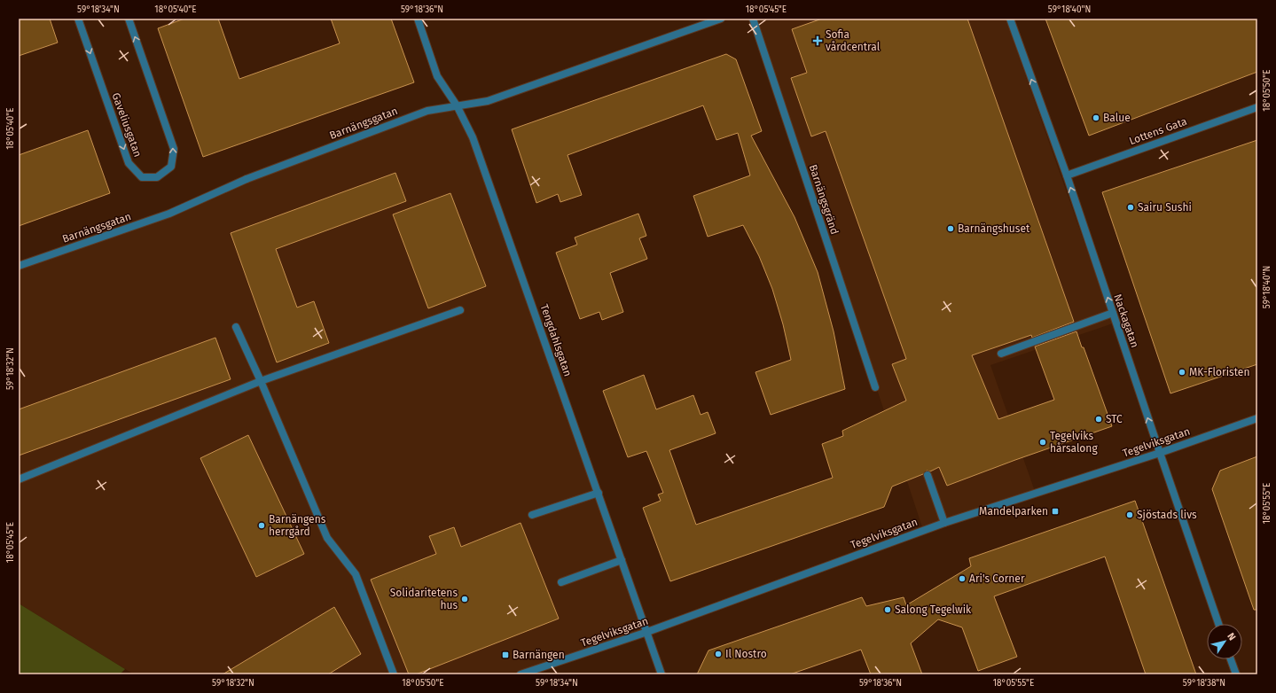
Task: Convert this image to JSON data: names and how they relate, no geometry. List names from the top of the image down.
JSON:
{
  "streets": {
    "street": [
      "Barnängsgatan",
      "Gaveliusgatan",
      "Lottens Gata",
      "Barnängsgränd",
      "Nackagatan",
      "Tengdahlsgatan",
      "Tegelviksgatan"
    ]
  },
  "crossings": [
    ["Barnängsgatan", "Tengdahlsgatan"],
    ["Lottens Gata", "Nackagatan"],
    ["Nackagatan", "Tegelviksgatan"],
    ["Tengdahlsgatan", "Tegelviksgatan"]
  ],
  "one_way": ["Nackagatan"],
  "places": {
    "health": ["Sofia vårdcentral"],
    "other": [
      "Balue",
      "Sairu Sushi",
      "Barnängshuset",
      "MK-Floristen",
      "STC",
      "Tegelviks hårsalong",
      "Sjöstads livs",
      "Barnängens herrgård",
      "Ari's Corner",
      "Solidaritetens hus",
      "Salong Tegelwik",
      "Il Nostro"
    ],
    "transit": ["Mandelparken", "Barnängen"]
  },
  "north": "top right",
  "coordinates": [
    "59°18'34\"N",
    "18°05'40\"E",
    "59°18'36\"N",
    "18°05'45\"E",
    "59°18'40\"N",
    "18°05'50\"E",
    "59°18'32\"N",
    "18°05'55\"E",
    "59°18'38\"N"
  ]
}
